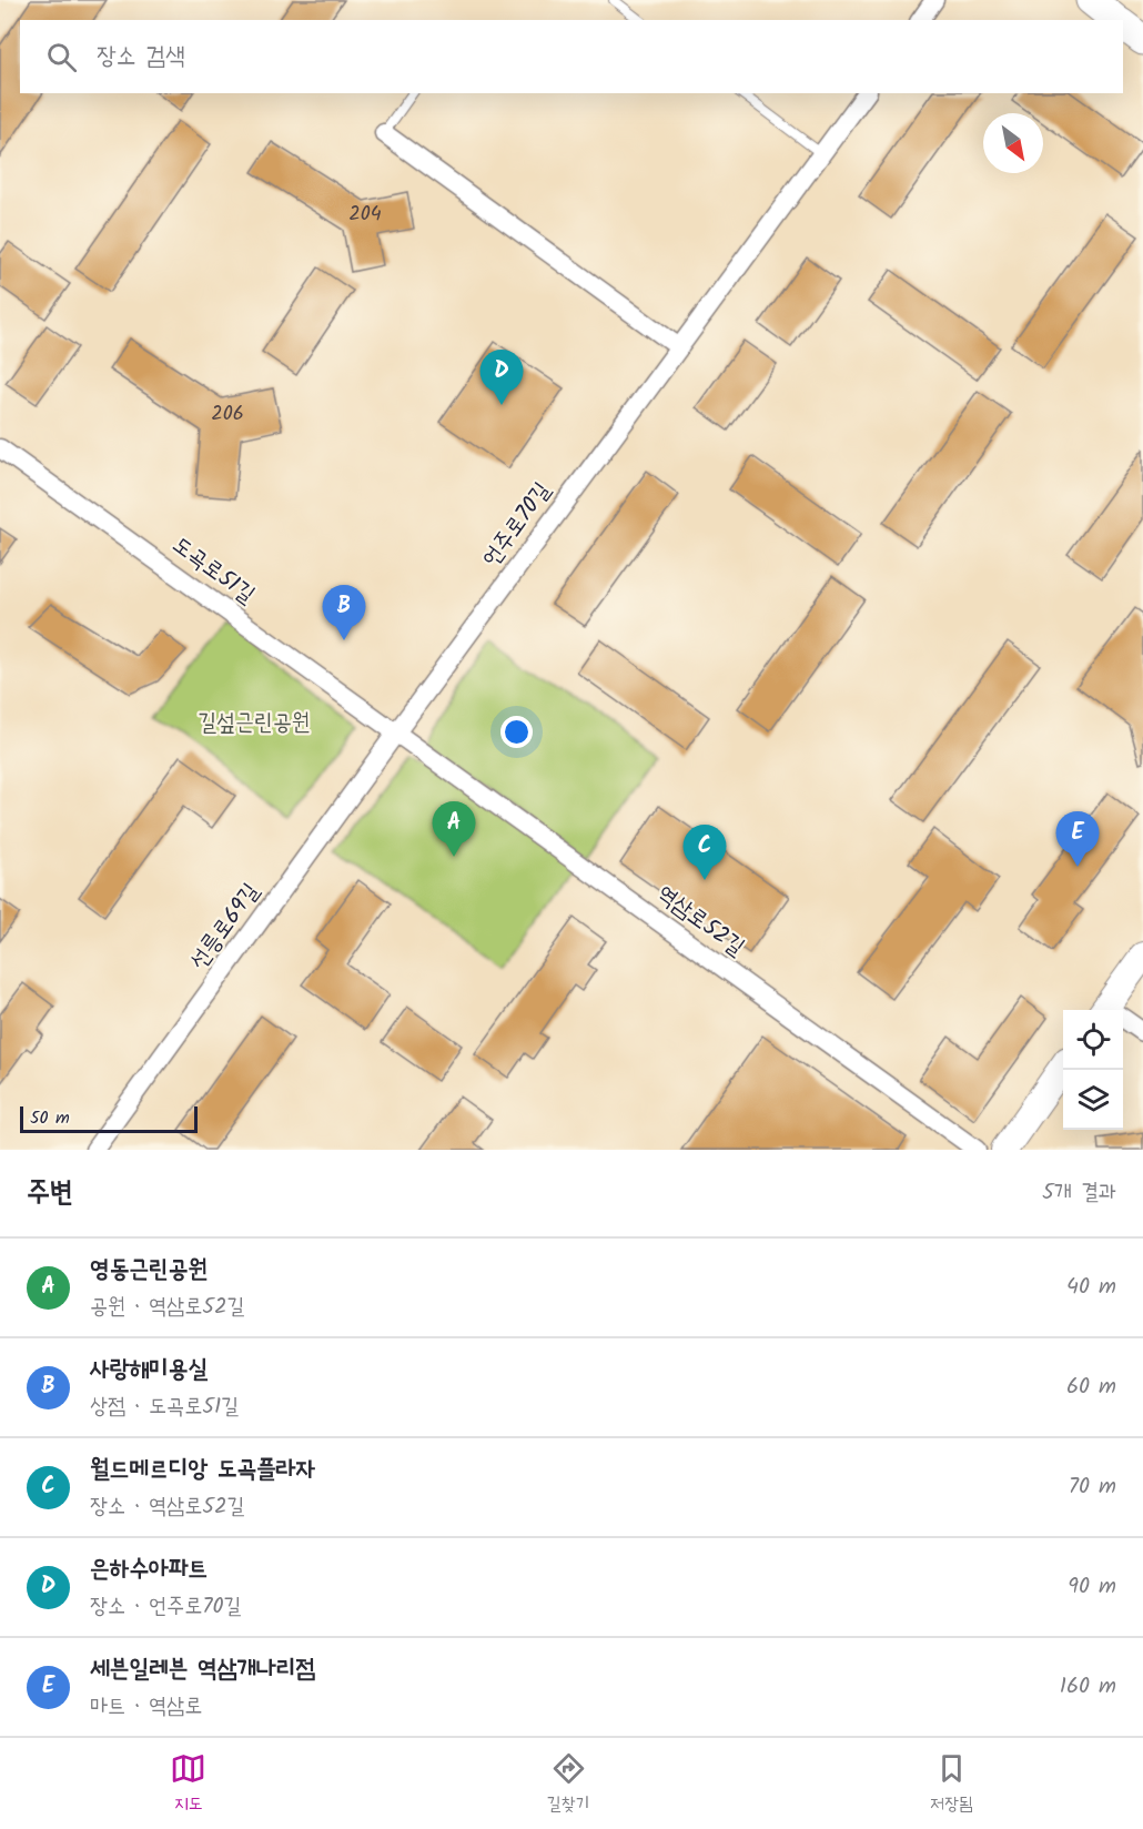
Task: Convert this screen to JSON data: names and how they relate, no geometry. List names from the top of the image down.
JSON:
{
  "streets": {
    "street": [
      "언주로70길",
      "도곡로51길",
      "역삼로52길",
      "선릉로69길"
    ]
  },
  "crossings": [
    ["언주로70길", "도곡로51길"],
    ["언주로70길", "역삼로52길"],
    ["언주로70길", "선릉로69길"],
    ["도곡로51길", "역삼로52길"],
    ["도곡로51길", "선릉로69길"],
    ["역삼로52길", "선릉로69길"]
  ],
  "parks": ["길섶근린공원"],
  "house_numbers": ["204", "206"],
  "scale_bar": "50 m",
  "north": "bottom right",
  "page": {
    "search": "장소 검색",
    "pins": [
      "D",
      "B",
      "A",
      "E",
      "C"
    ],
    "scale": "50 m",
    "heading": ["주변", "5개 결과"],
    "list": [
      {
        "mark": "A",
        "name": "영동근린공원",
        "note": "공원 · 역삼로52길",
        "value": "40 m"
      },
      {
        "mark": "B",
        "name": "사랑해미용실",
        "note": "상점 · 도곡로51길",
        "value": "60 m"
      },
      {
        "mark": "C",
        "name": "월드메르디앙 도곡플라자",
        "note": "장소 · 역삼로52길",
        "value": "70 m"
      },
      {
        "mark": "D",
        "name": "은하수아파트",
        "note": "장소 · 언주로70길",
        "value": "90 m"
      },
      {
        "mark": "E",
        "name": "세븐일레븐 역삼개나리점",
        "note": "마트 · 역삼로",
        "value": "160 m"
      }
    ],
    "nav": ["지도", "길찾기", "저장됨"]
  }
}
